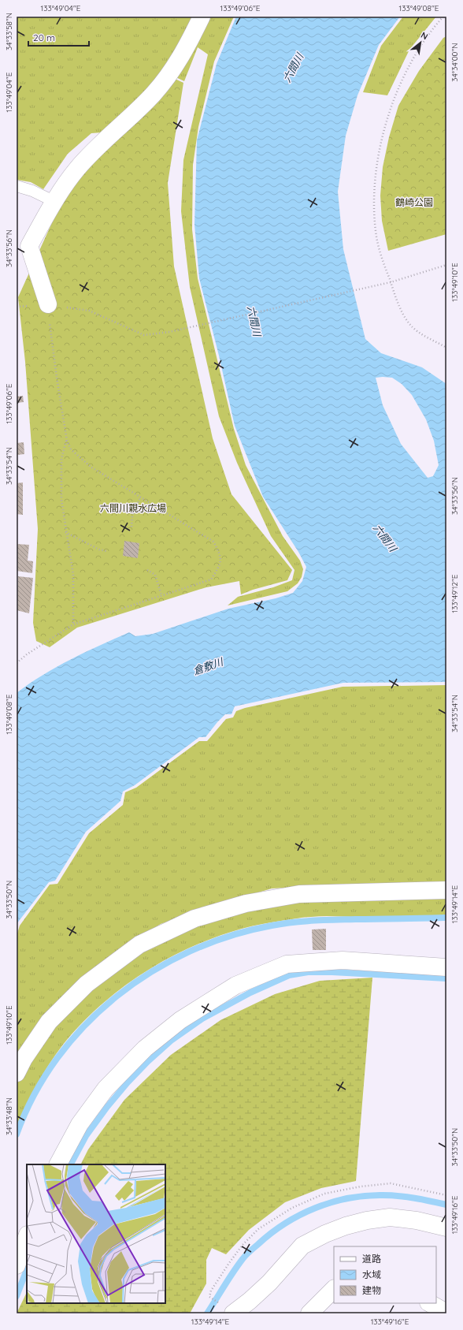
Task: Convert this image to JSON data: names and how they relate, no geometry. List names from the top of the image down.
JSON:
{
  "water": ["六間川", "倉敷川"],
  "parks": ["鶴崎公園", "六間川親水広場"],
  "legend": ["道路", "水域", "建物"],
  "scale_bar": "20 m",
  "north": "top right",
  "coordinates": [
    "133°49'04\"E",
    "133°49'06\"E",
    "133°49'08\"E",
    "34°33'58\"N",
    "34°34'00\"N",
    "34°33'56\"N",
    "133°49'10\"E",
    "34°33'54\"N",
    "133°49'12\"E",
    "34°33'50\"N",
    "133°49'14\"E",
    "34°33'48\"N",
    "133°49'16\"E"
  ]
}
